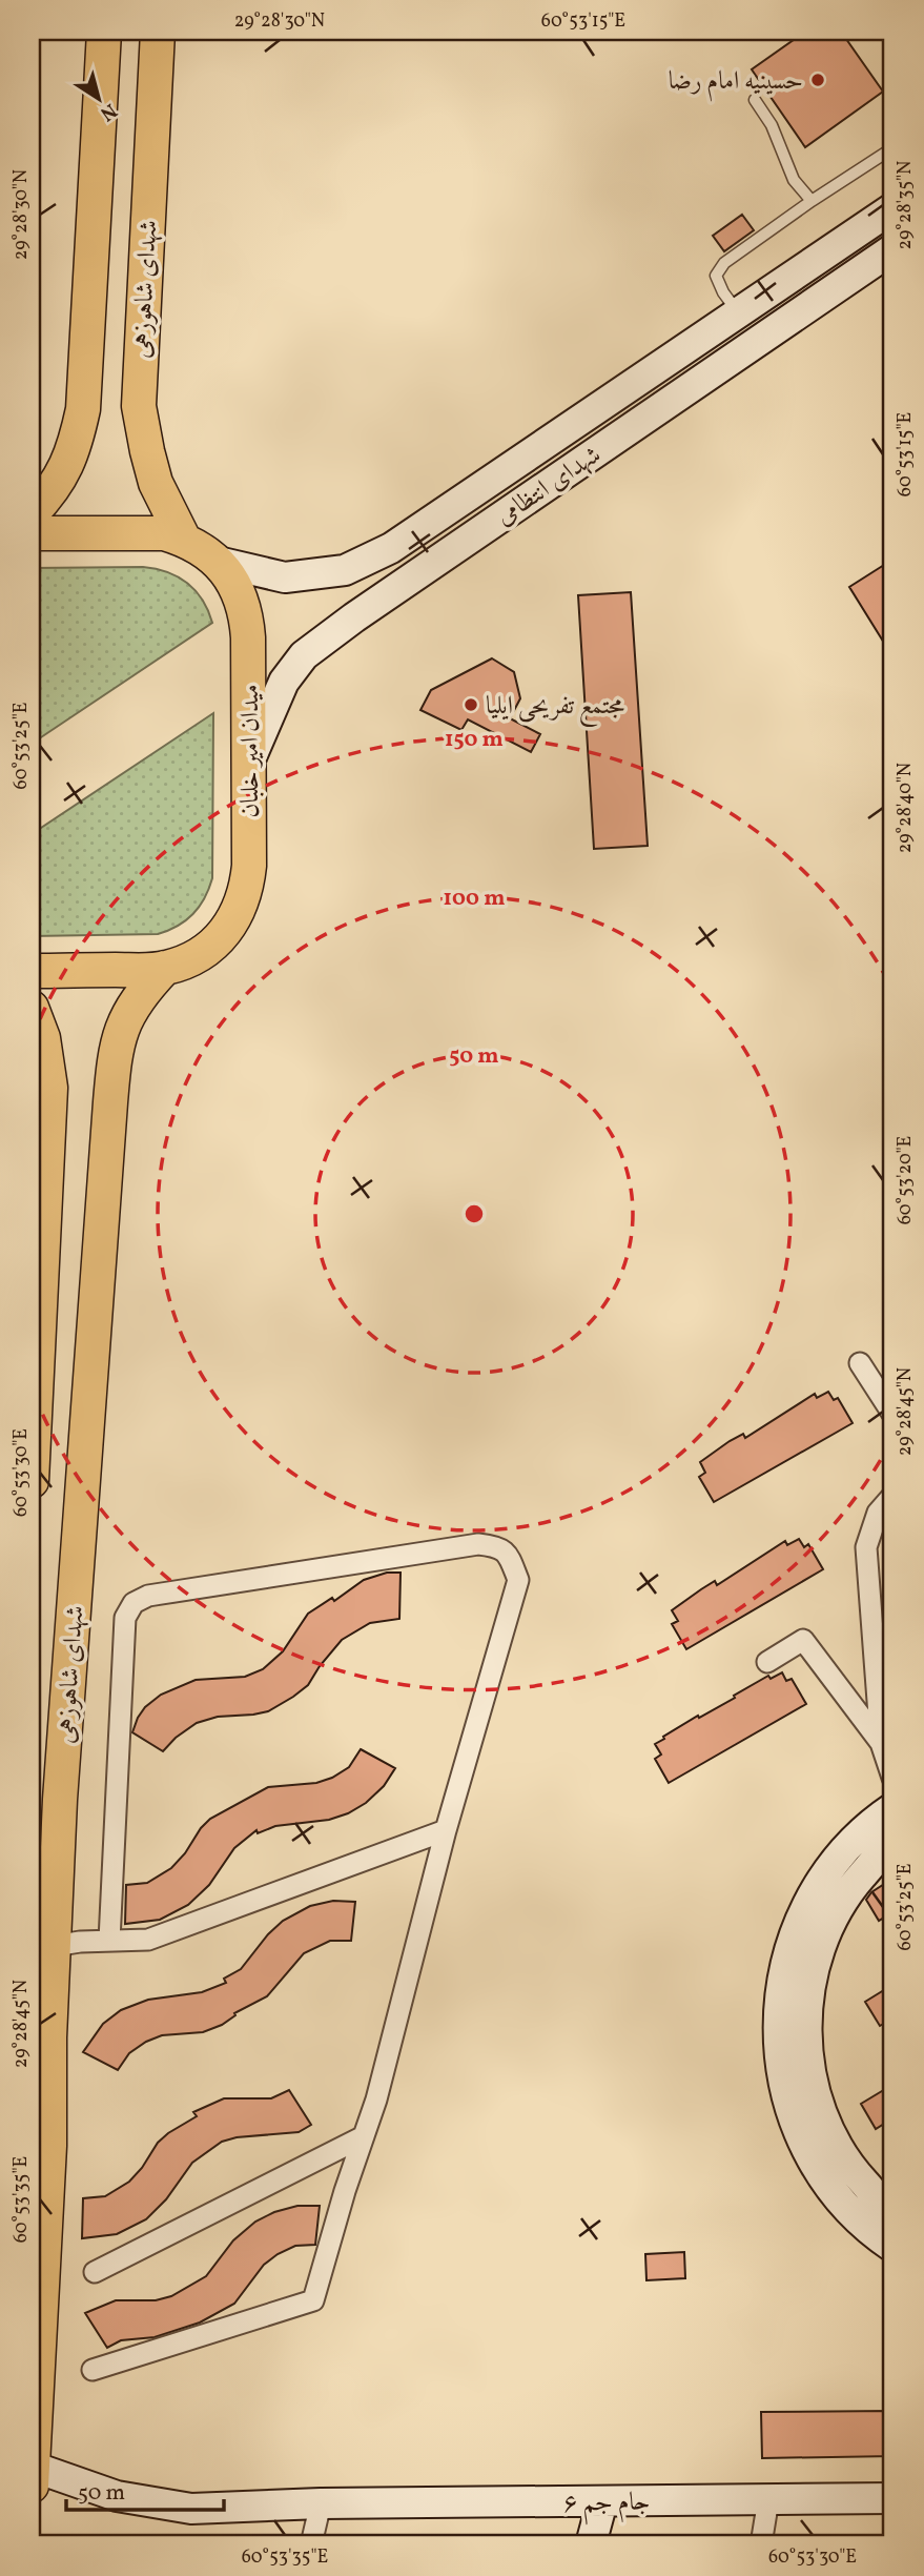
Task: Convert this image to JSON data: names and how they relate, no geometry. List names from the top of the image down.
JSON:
{
  "streets": {
    "main road": ["شهدای شاهوزهی", "میدان امیر خلبان"],
    "street": ["شهدای انتظامی", "جام جم ۶"]
  },
  "crossings": [
    ["شهدای شاهوزهی", "میدان امیر خلبان"],
    ["شهدای شاهوزهی", "جام جم ۶"],
    ["شهدای انتظامی", "میدان امیر خلبان"]
  ],
  "places": ["حسینیه امام رضا", "مجتمع تفریحی ایلیا"],
  "scale_bar": "50 m",
  "north": "bottom right",
  "coordinates": [
    "29°28'30\"N",
    "60°53'15\"E",
    "29°28'35\"N",
    "60°53'25\"E",
    "29°28'40\"N",
    "60°53'20\"E",
    "29°28'45\"N",
    "60°53'30\"E",
    "60°53'35\"E"
  ],
  "rings": ["150 m", "100 m", "50 m"]
}
